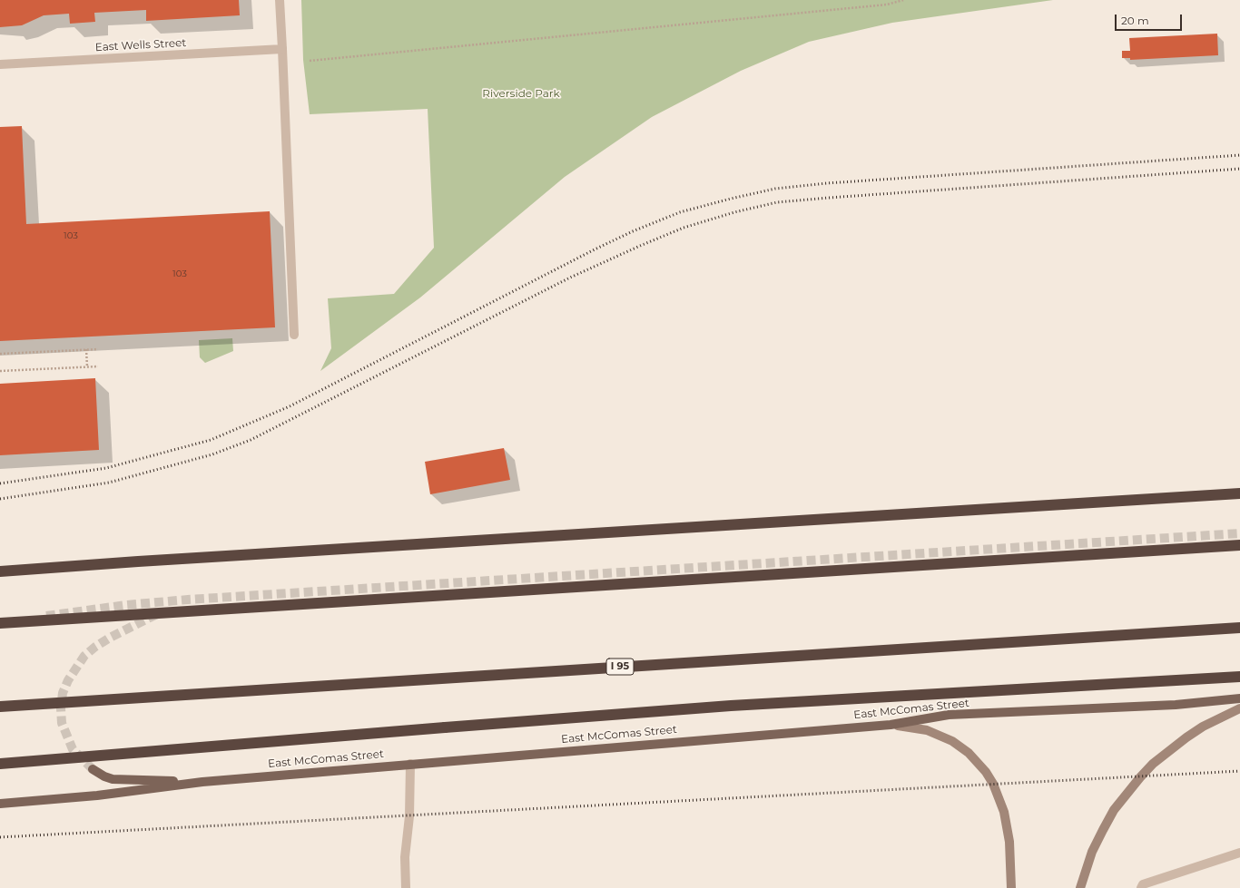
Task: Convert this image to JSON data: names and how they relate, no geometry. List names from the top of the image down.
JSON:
{
  "streets": {
    "highway": ["I 95"],
    "main road": ["East McComas Street"],
    "street": ["East Wells Street"]
  },
  "parks": ["Riverside Park"],
  "house_numbers": ["103", "103"],
  "scale_bar": "20 m"
}
